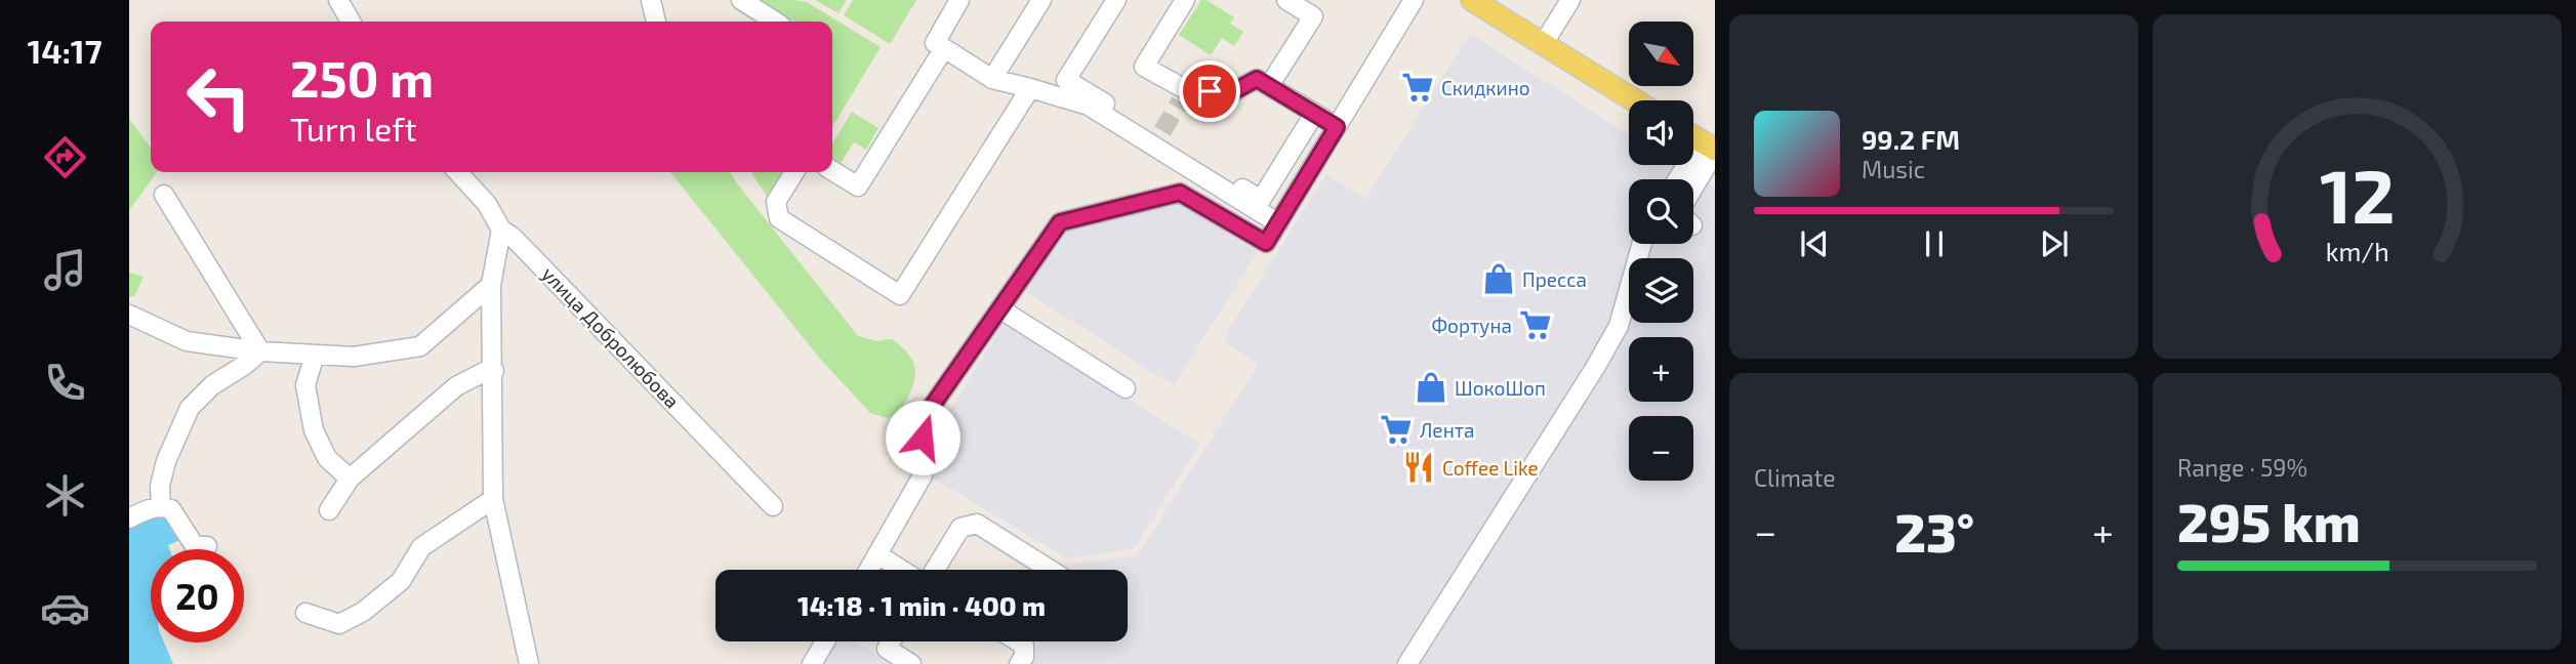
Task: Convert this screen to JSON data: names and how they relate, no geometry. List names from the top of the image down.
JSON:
{
  "streets": {
    "street": ["улица Добролюбова"]
  },
  "places": {
    "supermarket": ["Скидкино", "Фортуна", "Лента"],
    "shop": ["Пресса", "ШокоШоп"],
    "restaurant": ["Coffee Like"]
  },
  "north": "bottom right",
  "page": {
    "tabs": "14:17",
    "map_buttons": ["+", "−"],
    "turn": ["250 m", "Turn left"],
    "song": ["99.2 FM", "Music"],
    "tile": [
      "Climate",
      ["Range · 59%", "295 km"]
    ],
    "heat": ["−", "23°", "+"],
    "limit": "20",
    "trip": "14:18 · 1 min · 400 m",
    "gauge": ["12", "km/h"]
  }
}
